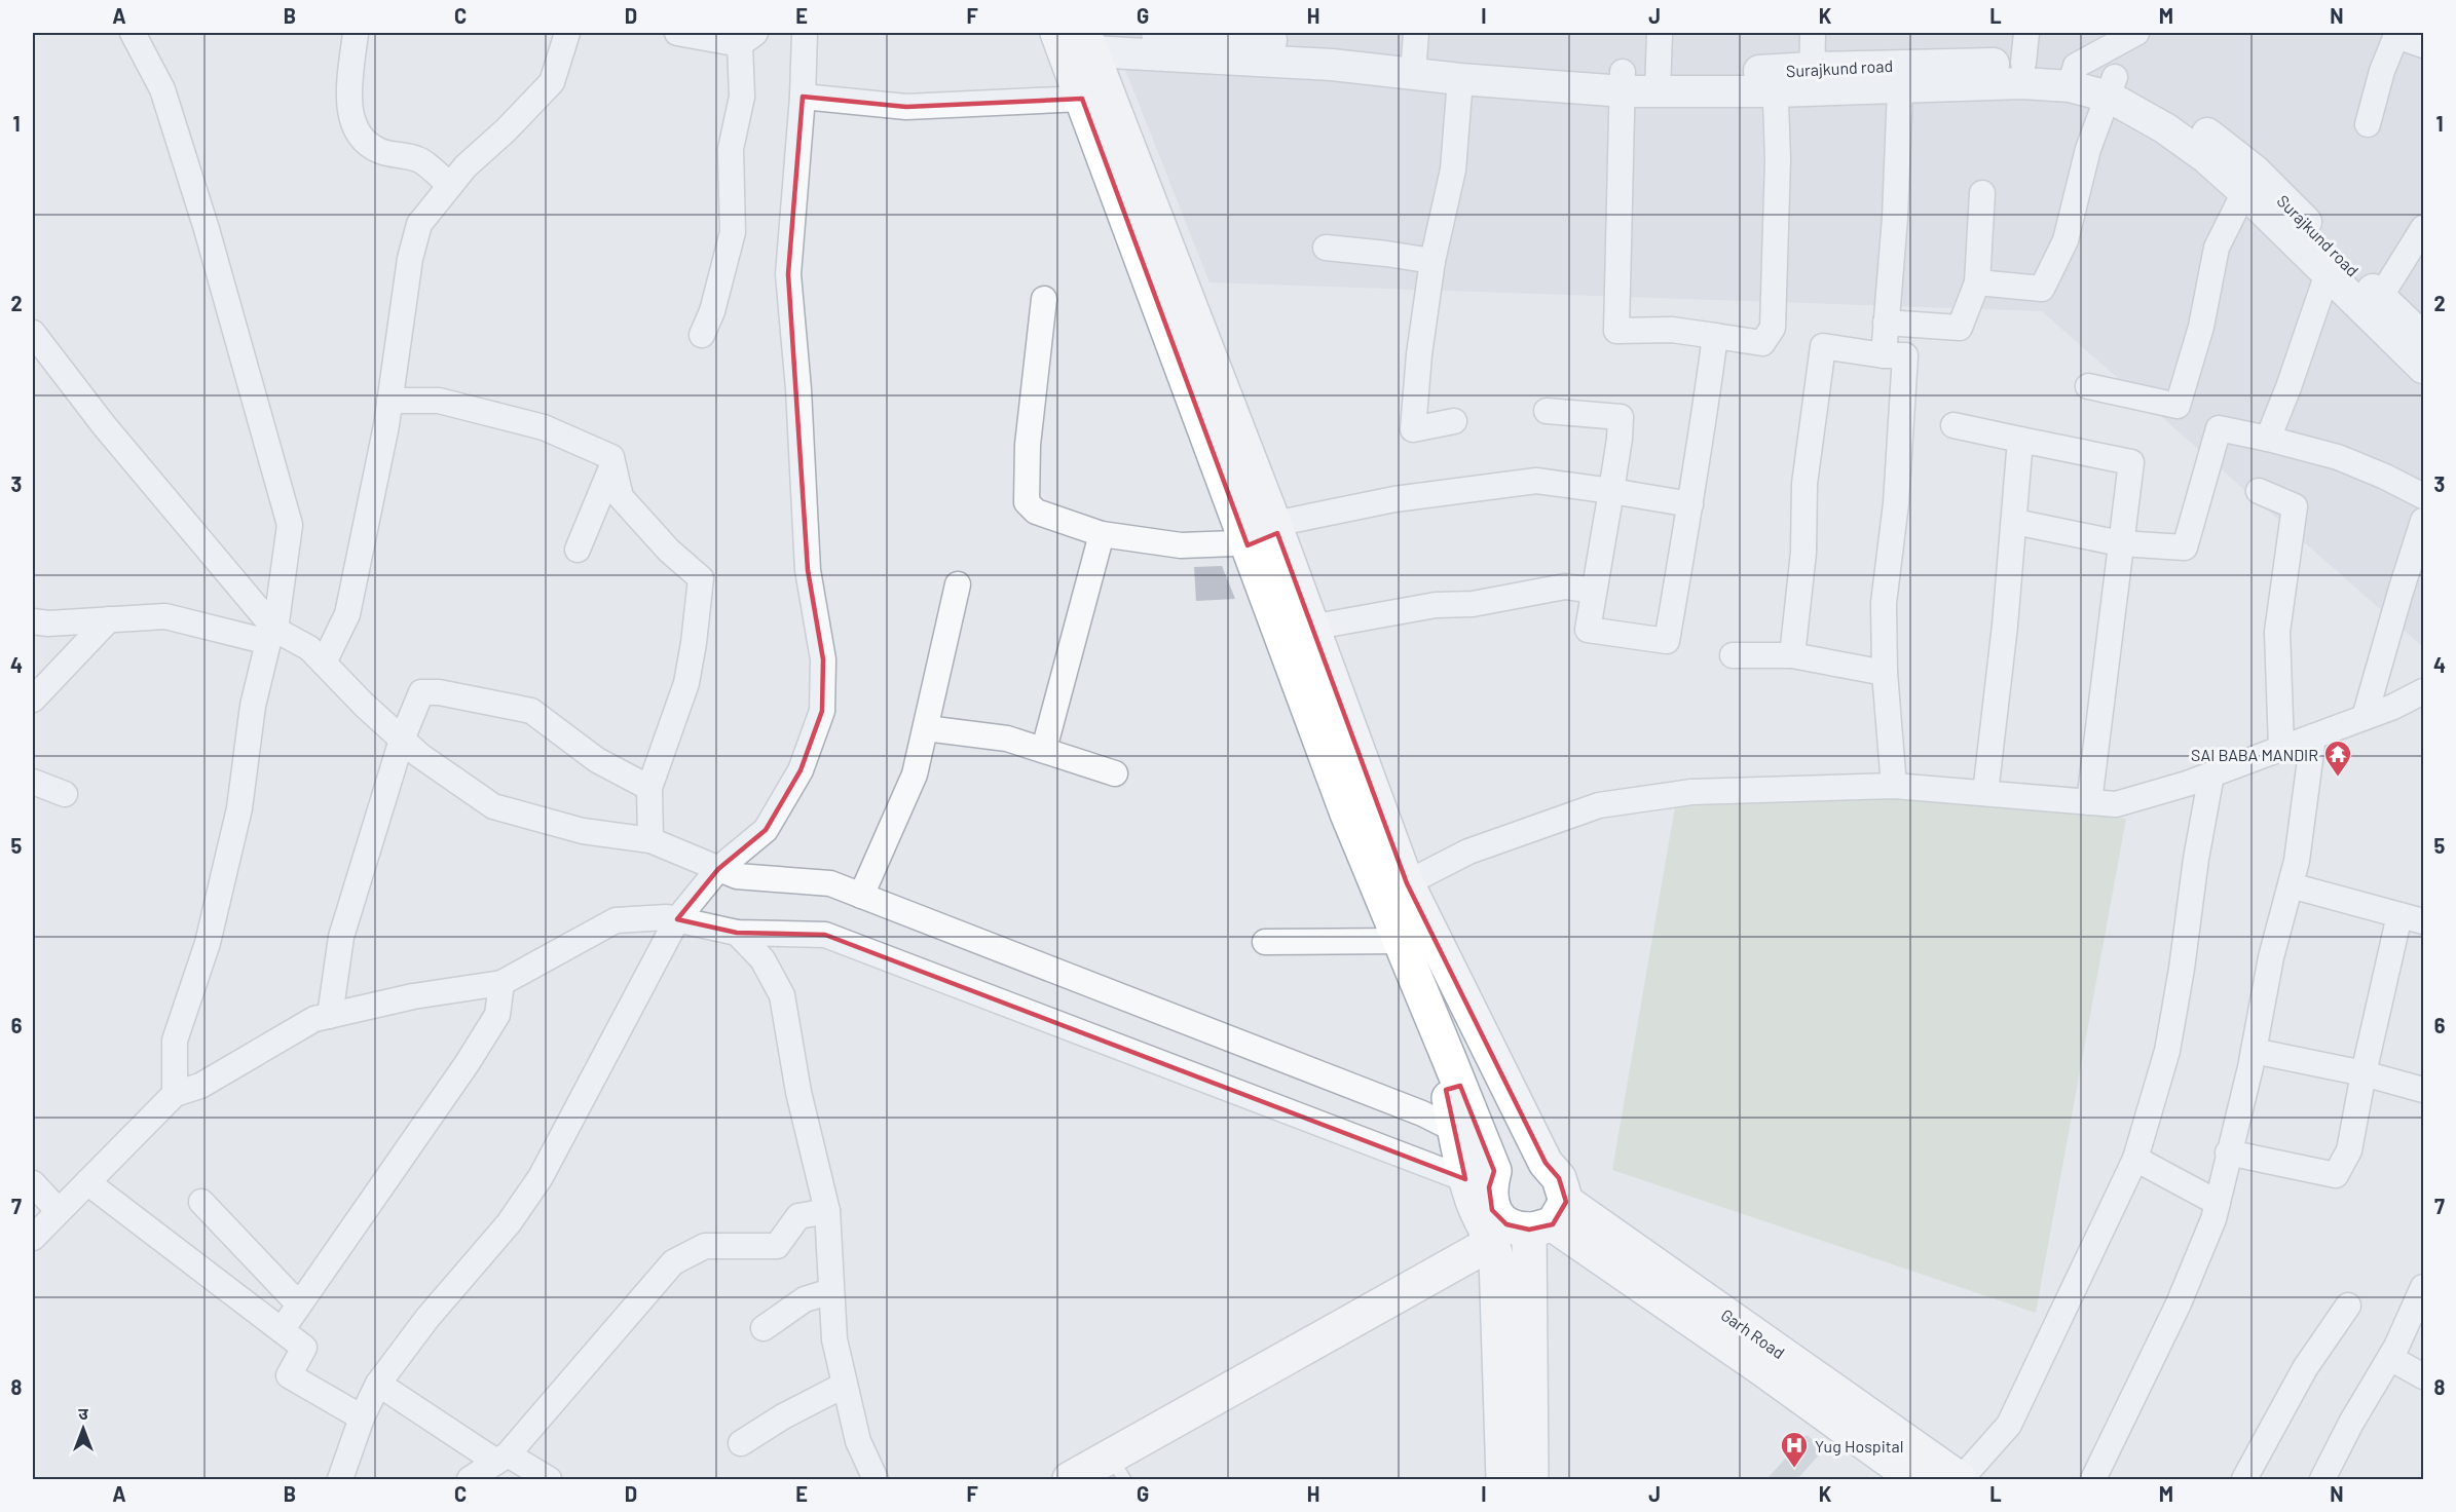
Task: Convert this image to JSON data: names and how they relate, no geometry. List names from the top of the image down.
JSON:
{
  "streets": {
    "main road": ["Garh Road"],
    "street": ["Surajkund road"]
  },
  "places": {
    "temple": ["SAI BABA MANDIR"],
    "hospital": ["Yug Hospital"]
  },
  "north": "top",
  "grid": {
    "columns": [
      "A",
      "B",
      "C",
      "D",
      "E",
      "F",
      "G",
      "H",
      "I",
      "J",
      "K",
      "L",
      "M",
      "N"
    ],
    "rows": [
      "1",
      "2",
      "3",
      "4",
      "5",
      "6",
      "7",
      "8"
    ]
  }
}
